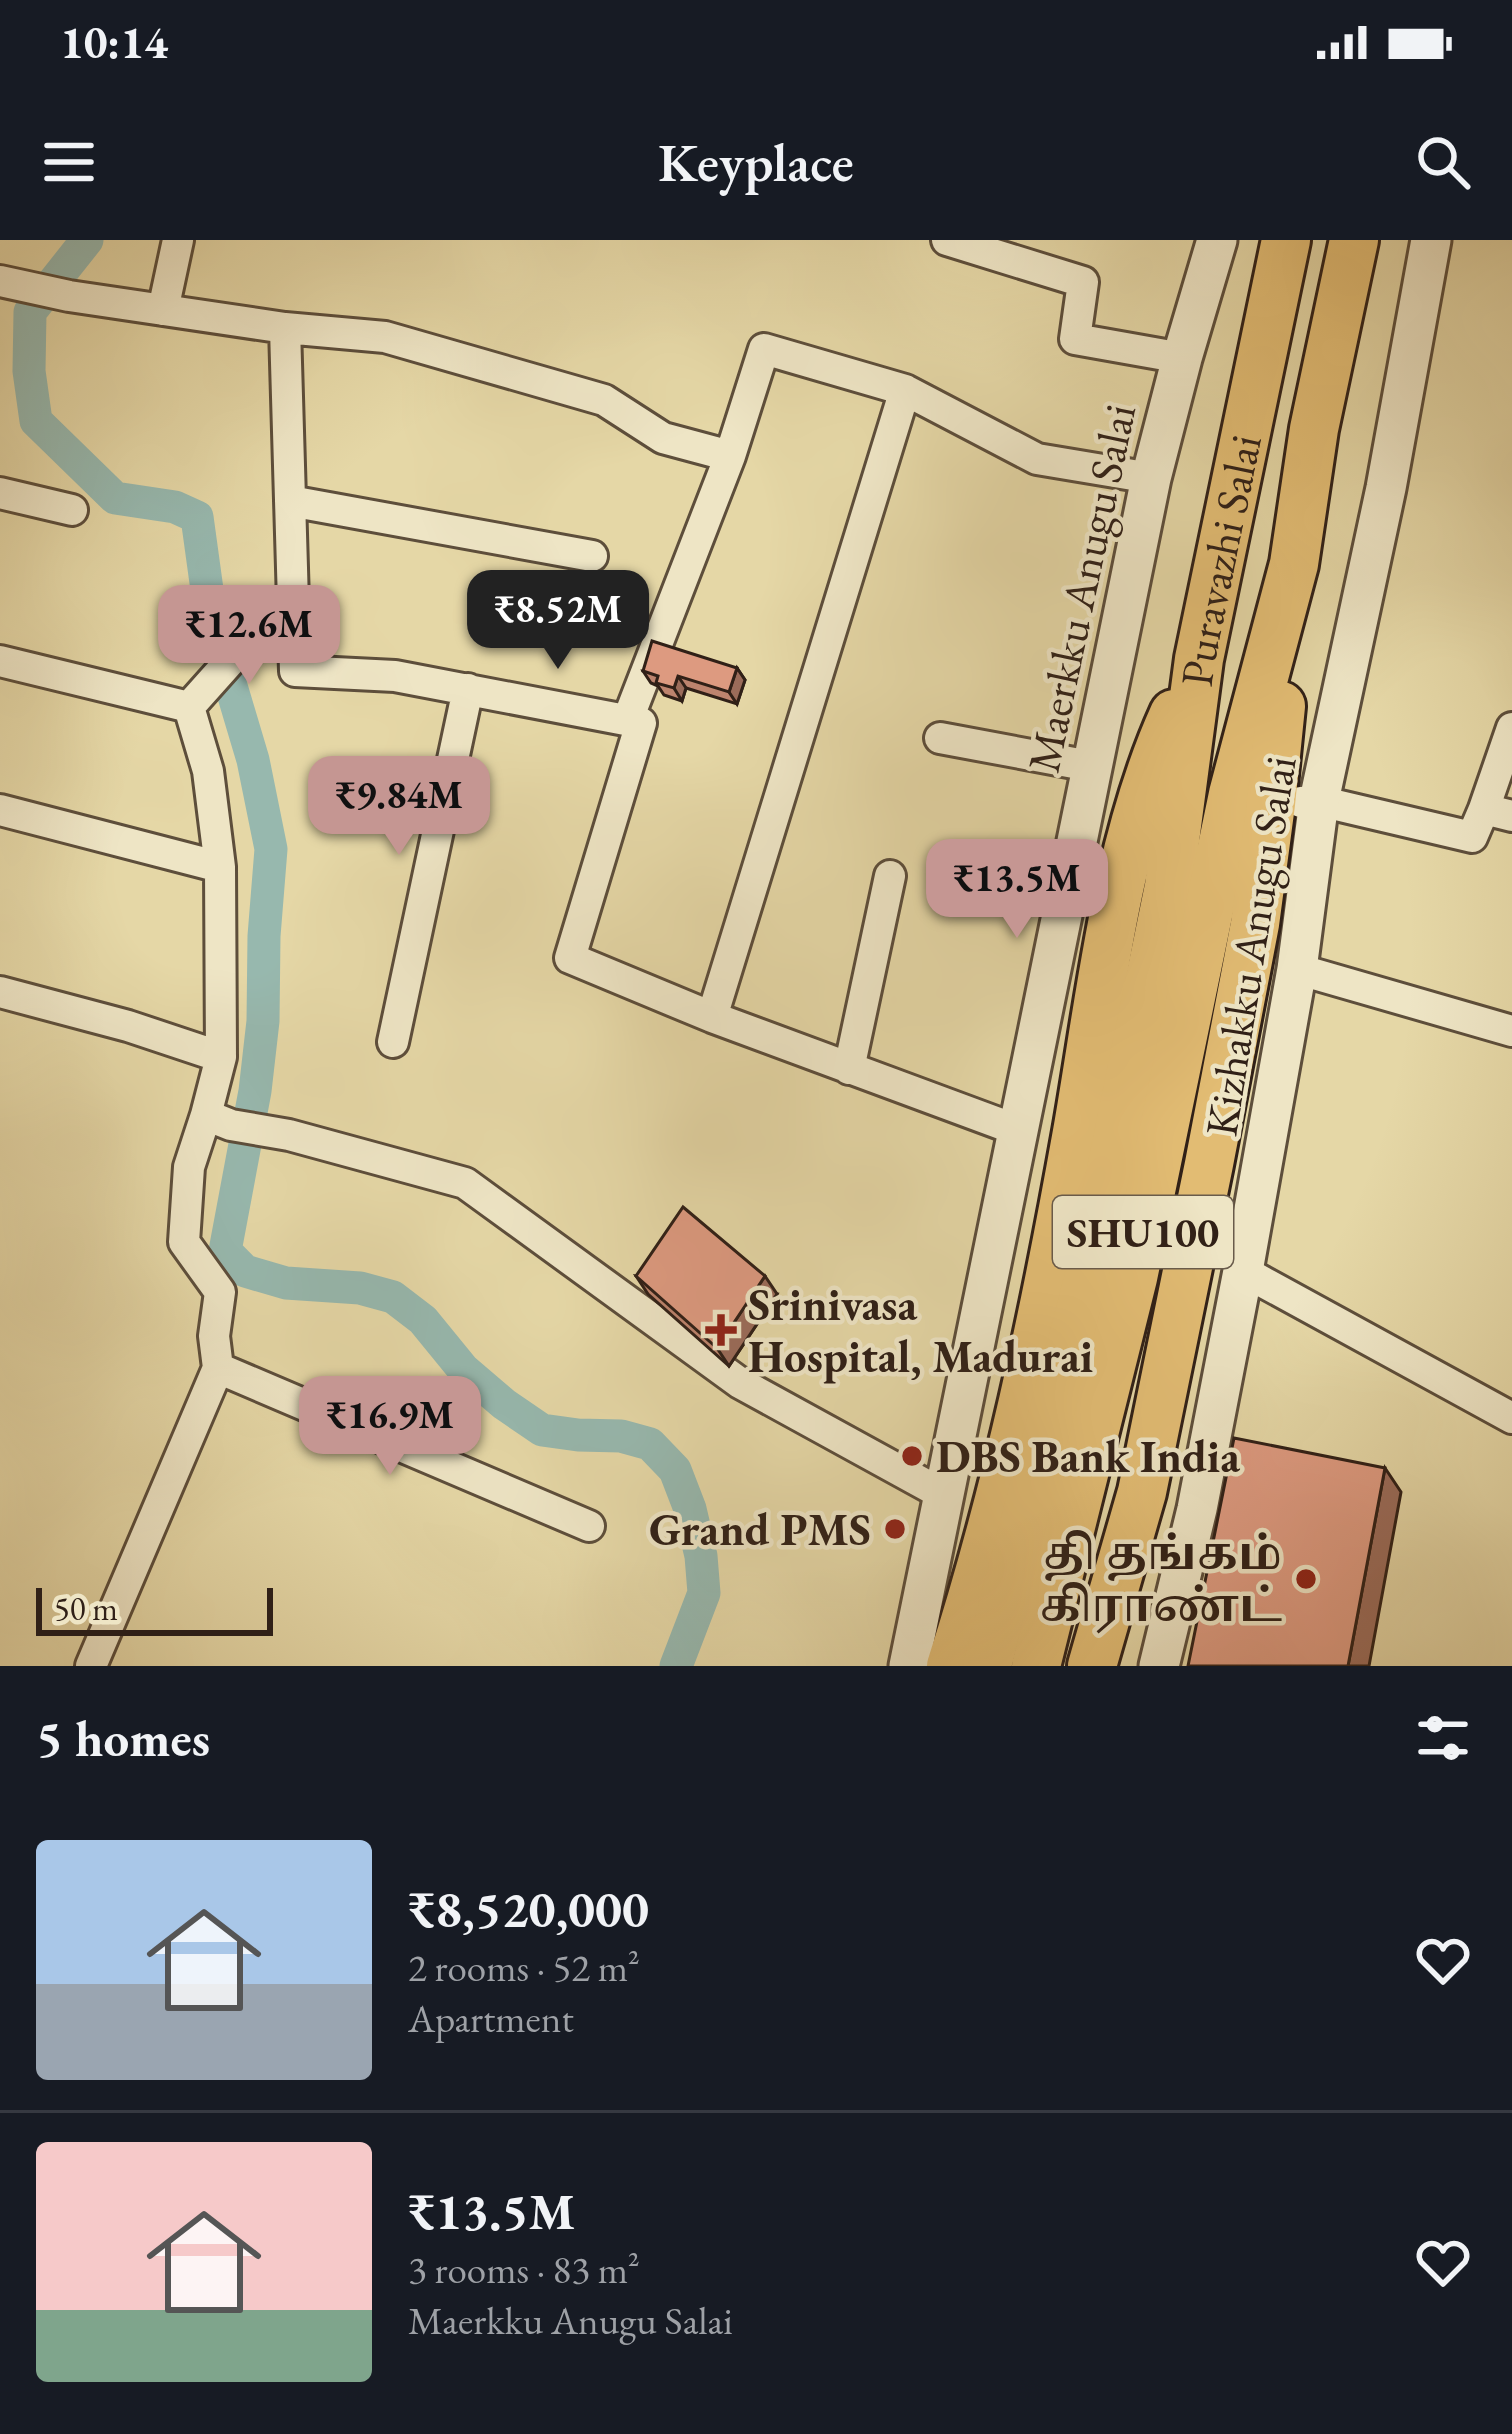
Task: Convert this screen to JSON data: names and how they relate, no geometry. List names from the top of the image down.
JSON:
{
  "streets": {
    "main road": ["Puravazhi Salai", "SHU100"],
    "street": ["Maerkku Anugu Salai", "Kizhakku Anugu Salai"]
  },
  "crossings": [
    ["Puravazhi Salai", "SHU100"]
  ],
  "places": {
    "health": ["Srinivasa Hospital, Madurai"],
    "other": ["DBS Bank India", "Grand PMS", "தி தங்கம் கிராண்ட்"]
  },
  "scale_bar": "50 m",
  "page": {
    "status": "10:14",
    "header": "Keyplace",
    "price": [
      "₹8.52M",
      "₹12.6M",
      "₹9.84M",
      "₹13.5M",
      "₹16.9M"
    ],
    "scale": "50 m",
    "heading": "5 homes",
    "list": [
      {
        "name": "₹8,520,000",
        "note": "2 rooms · 52 m² · Apartment"
      },
      {
        "name": "₹13.5M",
        "note": "3 rooms · 83 m² · Maerkku Anugu Salai"
      }
    ]
  }
}
